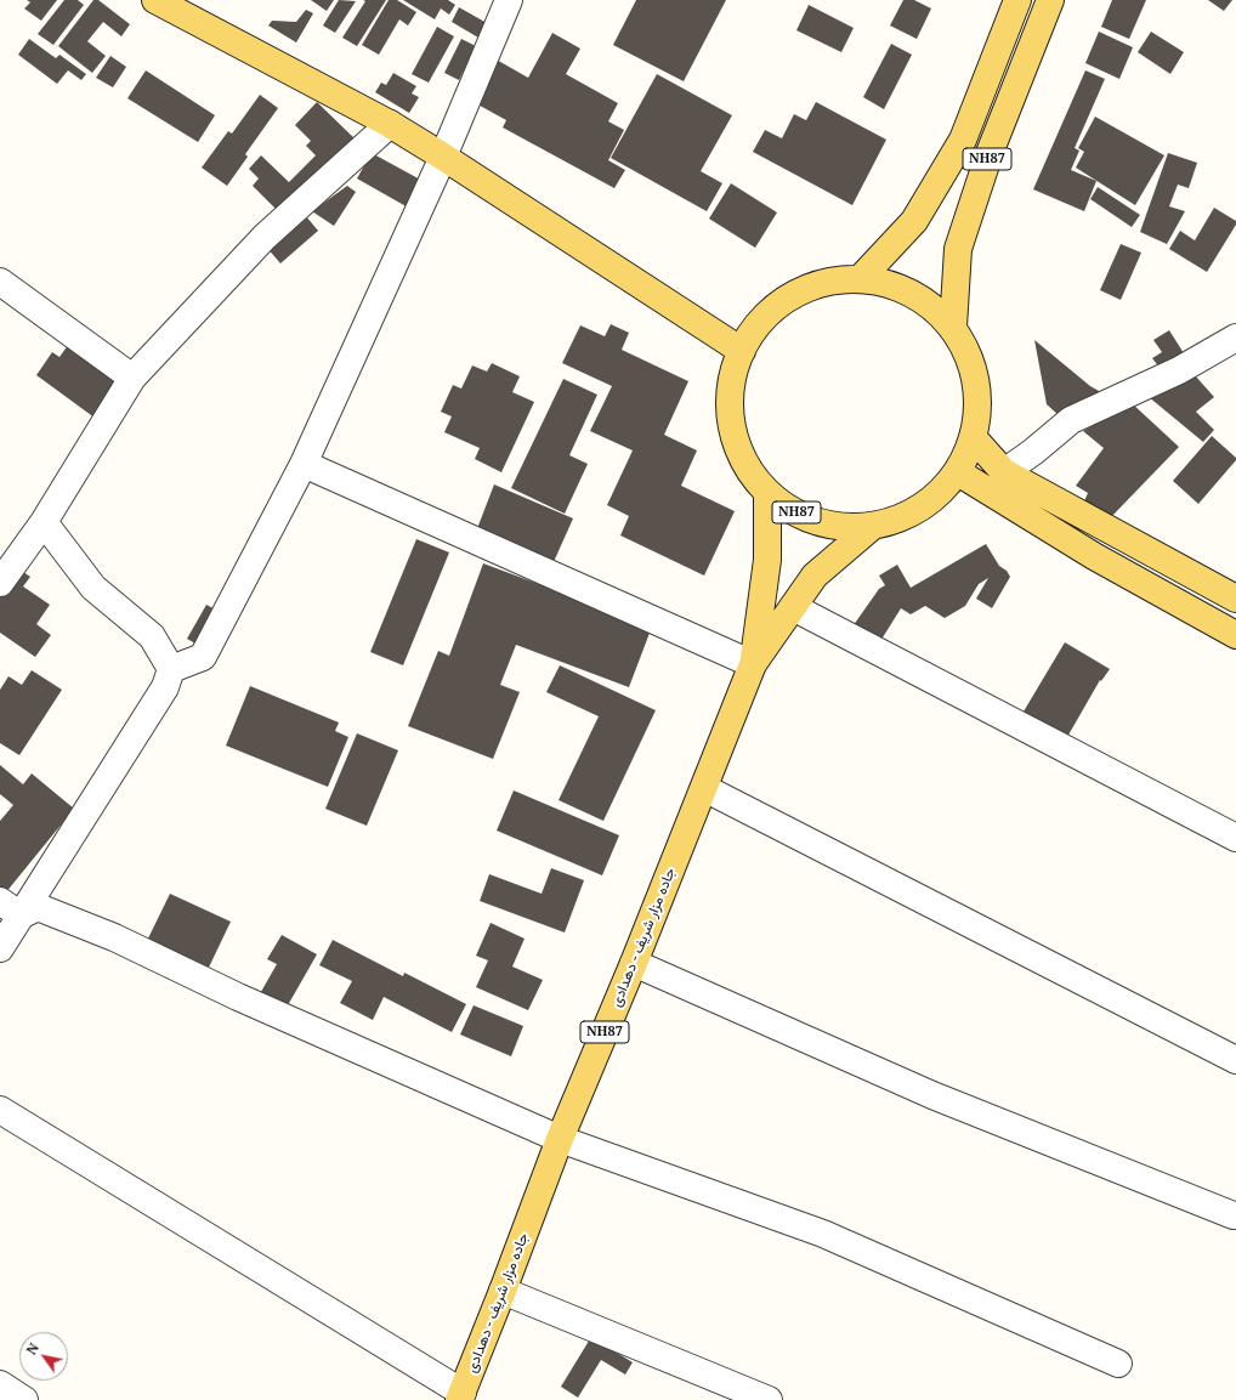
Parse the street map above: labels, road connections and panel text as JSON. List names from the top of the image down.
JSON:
{
  "streets": {
    "main road": ["NH87", "جاده مزار شریف - دهدادی"]
  },
  "crossings": [
    ["NH87", "جاده مزار شریف - دهدادی"]
  ],
  "north": "top left"
}
